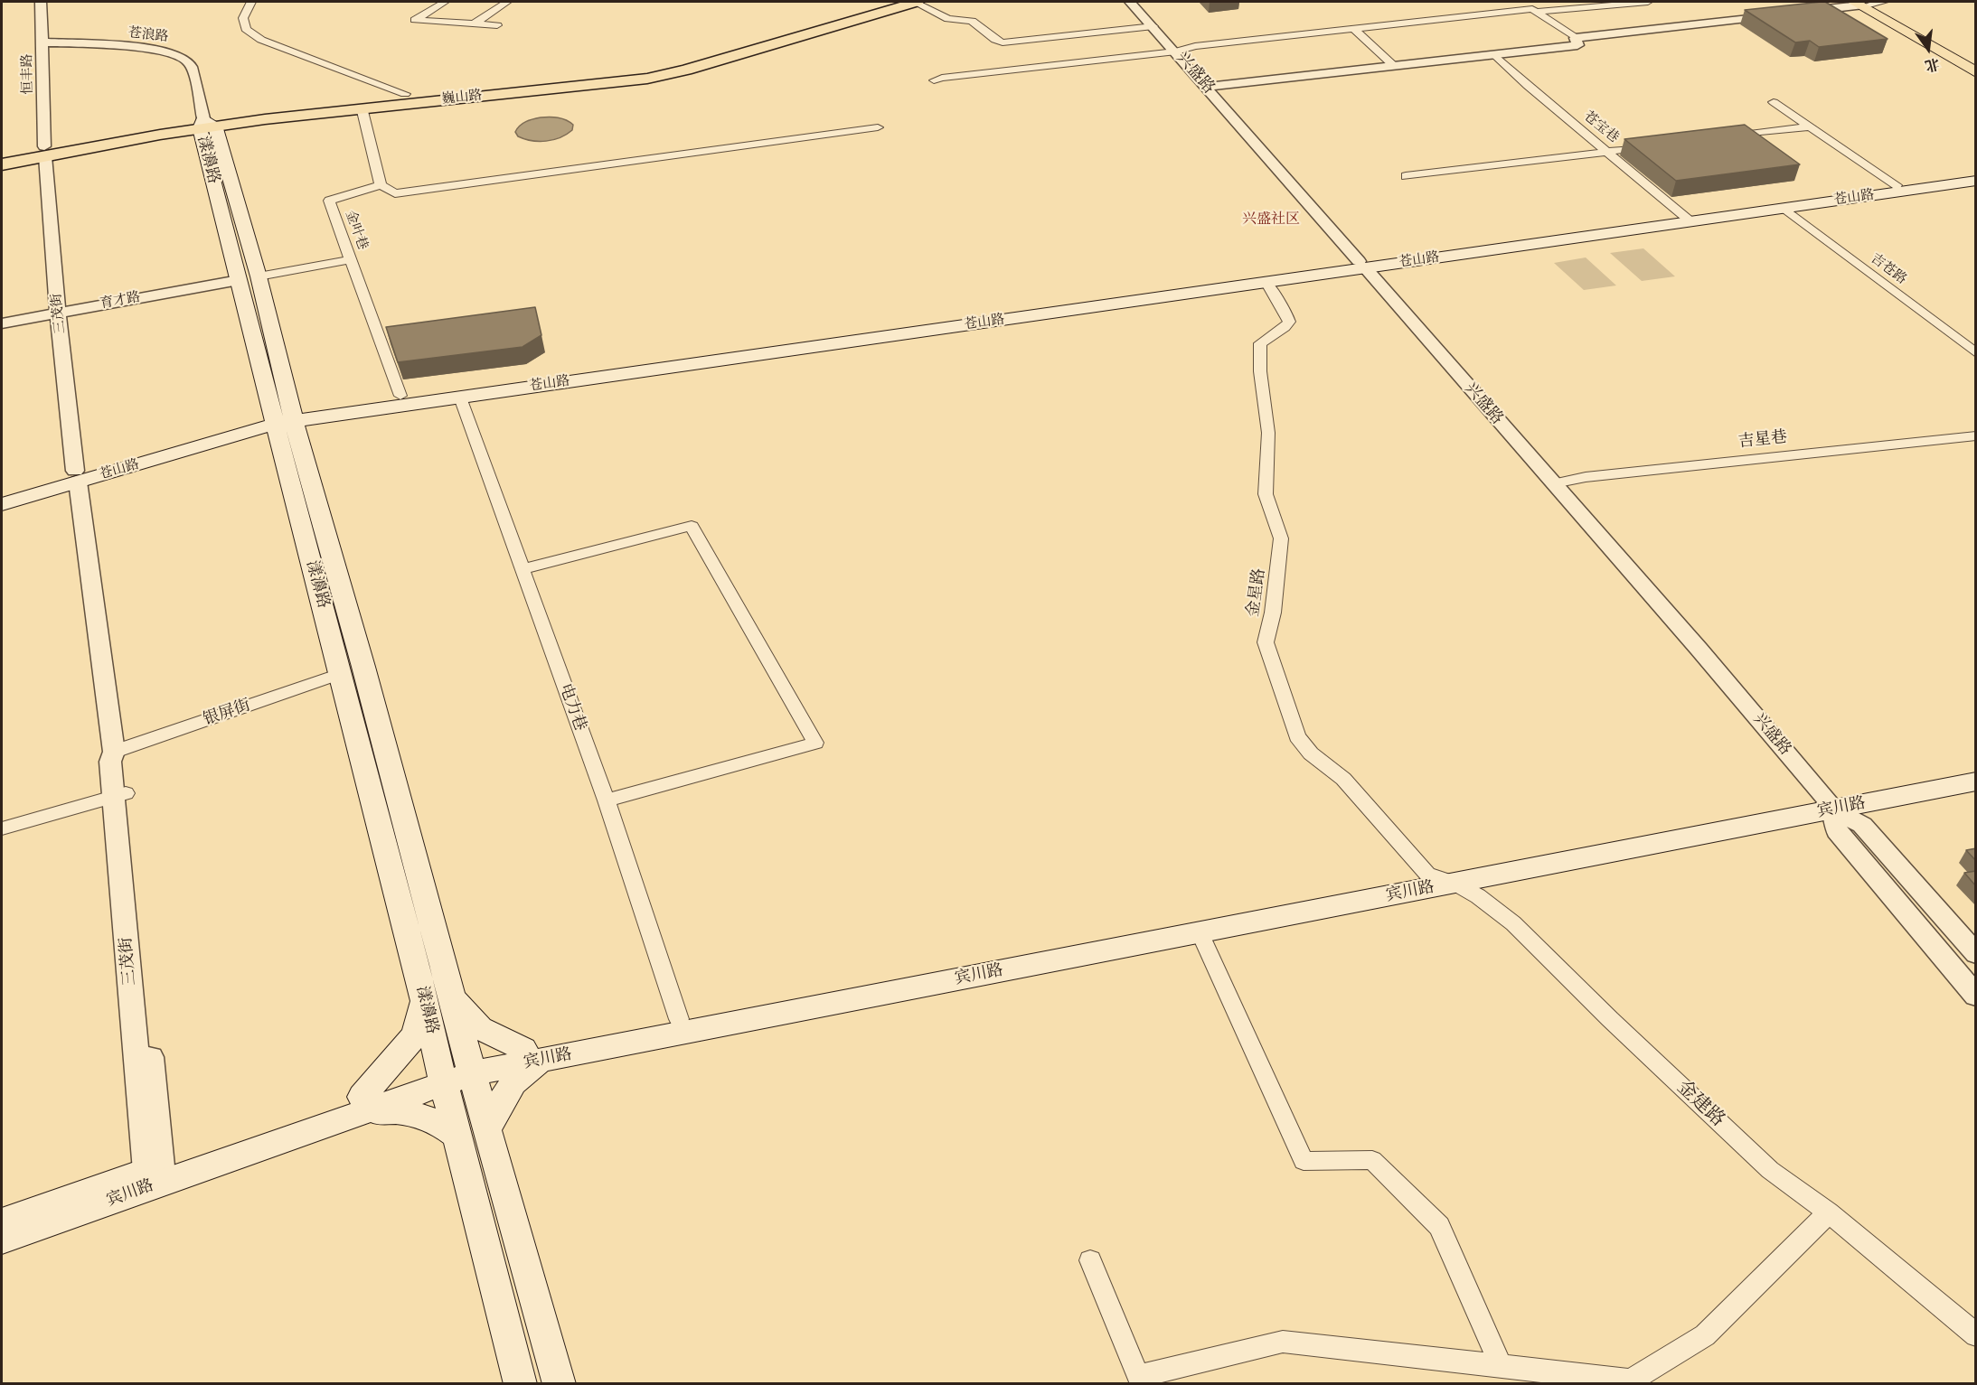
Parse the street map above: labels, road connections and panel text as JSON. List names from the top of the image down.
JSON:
{
  "streets": {
    "highway": ["巍山路"],
    "main road": ["漾濞路", "苍山路", "宾川路"],
    "street": [
      "苍浪路",
      "兴盛路",
      "恒丰路",
      "苍宝巷",
      "金叶巷",
      "吉苍路",
      "育才路",
      "三茂街",
      "吉星巷",
      "金星路",
      "电力巷",
      "银屏街",
      "金建路"
    ]
  },
  "crossings": [
    ["苍浪路", "恒丰路"],
    ["苍浪路", "巍山路"],
    ["苍浪路", "漾濞路"],
    ["兴盛路", "苍山路"],
    ["兴盛路", "吉星巷"],
    ["兴盛路", "宾川路"],
    ["恒丰路", "巍山路"],
    ["恒丰路", "三茂街"],
    ["巍山路", "漾濞路"],
    ["巍山路", "三茂街"],
    ["苍宝巷", "苍山路"],
    ["漾濞路", "苍山路"],
    ["漾濞路", "育才路"],
    ["漾濞路", "银屏街"],
    ["漾濞路", "宾川路"],
    ["苍山路", "金叶巷"],
    ["苍山路", "吉苍路"],
    ["苍山路", "三茂街"],
    ["苍山路", "金星路"],
    ["苍山路", "电力巷"],
    ["金叶巷", "育才路"],
    ["育才路", "三茂街"],
    ["三茂街", "银屏街"],
    ["三茂街", "宾川路"],
    ["金星路", "宾川路"],
    ["金星路", "金建路"],
    ["电力巷", "宾川路"],
    ["宾川路", "金建路"]
  ],
  "districts": ["兴盛社区"],
  "north": "bottom"
}
